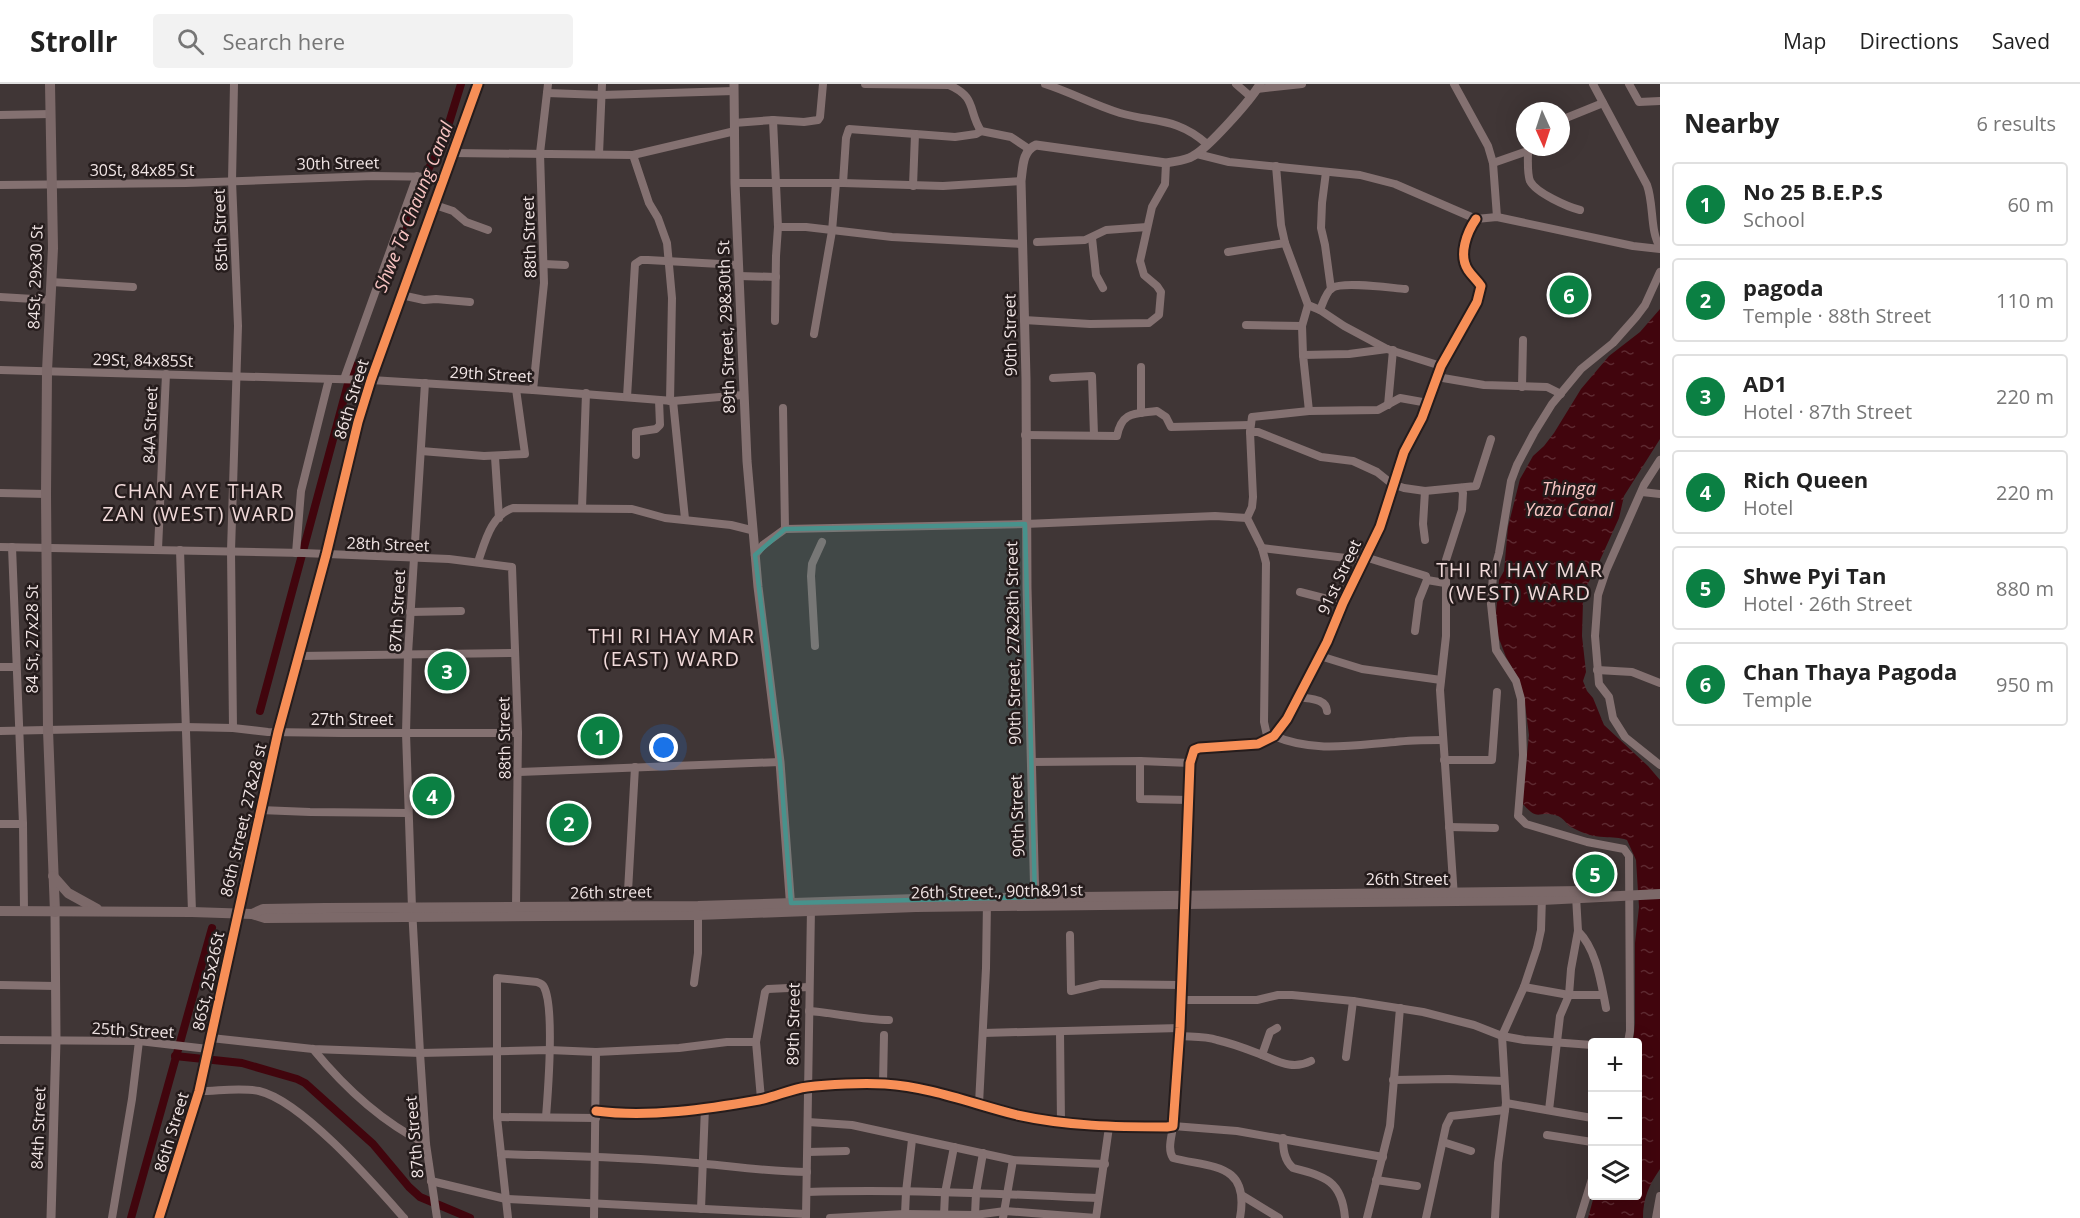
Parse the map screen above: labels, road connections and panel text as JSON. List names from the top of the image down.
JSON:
{
  "streets": {
    "main road": [
      "84St, 29x30 St",
      "84 St, 27x28 St",
      "26th Street",
      "26th Street., 90th&91st",
      "26th street"
    ],
    "street": [
      "30th Street",
      "30St, 84x85 St",
      "85th Street",
      "88th Street",
      "89th Street, 29&30th St",
      "90th Street",
      "29St, 84x85St",
      "29th Street",
      "86th Street",
      "84A Street",
      "28th Street",
      "91st Street",
      "87th Street",
      "90th Street, 27&28th Street",
      "27th Street",
      "86th Street, 27&28 st",
      "86St, 25x26St",
      "89th Street",
      "25th Street",
      "84th Street"
    ]
  },
  "crossings": [
    ["30th Street", "30St, 84x85 St"],
    ["30th Street", "85th Street"],
    ["30th Street", "86th Street"],
    ["30St, 84x85 St", "85th Street"],
    ["30St, 84x85 St", "84St, 29x30 St"],
    ["85th Street", "29St, 84x85St"],
    ["85th Street", "29th Street"],
    ["85th Street", "28th Street"],
    ["85th Street", "27th Street"],
    ["88th Street", "29th Street"],
    ["88th Street", "28th Street"],
    ["88th Street", "27th Street"],
    ["88th Street", "26th street"],
    ["84St, 29x30 St", "29St, 84x85St"],
    ["84St, 29x30 St", "84 St, 27x28 St"],
    ["89th Street, 29&30th St", "29th Street"],
    ["90th Street", "90th Street, 27&28th Street"],
    ["90th Street", "26th Street., 90th&91st"],
    ["29St, 84x85St", "29th Street"],
    ["29St, 84x85St", "84A Street"],
    ["29th Street", "86th Street"],
    ["29th Street", "87th Street"],
    ["86th Street", "28th Street"],
    ["86th Street", "27th Street"],
    ["86th Street", "86th Street, 27&28 st"],
    ["86th Street", "86St, 25x26St"],
    ["86th Street", "25th Street"],
    ["84A Street", "28th Street"],
    ["28th Street", "87th Street"],
    ["28th Street", "84 St, 27x28 St"],
    ["87th Street", "27th Street"],
    ["87th Street", "26th street"],
    ["84 St, 27x28 St", "27th Street"],
    ["84 St, 27x28 St", "84th Street"],
    ["27th Street", "86th Street, 27&28 st"],
    ["86th Street, 27&28 st", "86St, 25x26St"],
    ["26th Street", "26th Street., 90th&91st"],
    ["26th Street., 90th&91st", "26th street"],
    ["26th Street., 90th&91st", "89th Street"],
    ["26th street", "89th Street"],
    ["86St, 25x26St", "25th Street"],
    ["25th Street", "84th Street"]
  ],
  "districts": ["CHAN AYE THAR ZAN (WEST) WARD", "THI RI HAY MAR (WEST) WARD", "THI RI HAY MAR (EAST) WARD"],
  "water": ["Shwe Ta Chaung Canal", "Thinga Yaza Canal"],
  "north": "bottom",
  "page": {
    "header": "Strollr",
    "search": "Search here",
    "nav": ["Map", "Directions", "Saved"],
    "heading": ["Nearby", "6 results"],
    "list": [
      {
        "mark": "1",
        "name": "No 25 B.E.P.S",
        "note": "School",
        "value": "60 m"
      },
      {
        "mark": "2",
        "name": "pagoda",
        "note": "Temple · 88th Street",
        "value": "110 m"
      },
      {
        "mark": "3",
        "name": "AD1",
        "note": "Hotel · 87th Street",
        "value": "220 m"
      },
      {
        "mark": "4",
        "name": "Rich Queen",
        "note": "Hotel",
        "value": "220 m"
      },
      {
        "mark": "5",
        "name": "Shwe Pyi Tan",
        "note": "Hotel · 26th Street",
        "value": "880 m"
      },
      {
        "mark": "6",
        "name": "Chan Thaya Pagoda",
        "note": "Temple",
        "value": "950 m"
      }
    ],
    "pins": [
      "6",
      "3",
      "1",
      "4",
      "2",
      "5"
    ],
    "map_buttons": ["+", "−"]
  }
}
